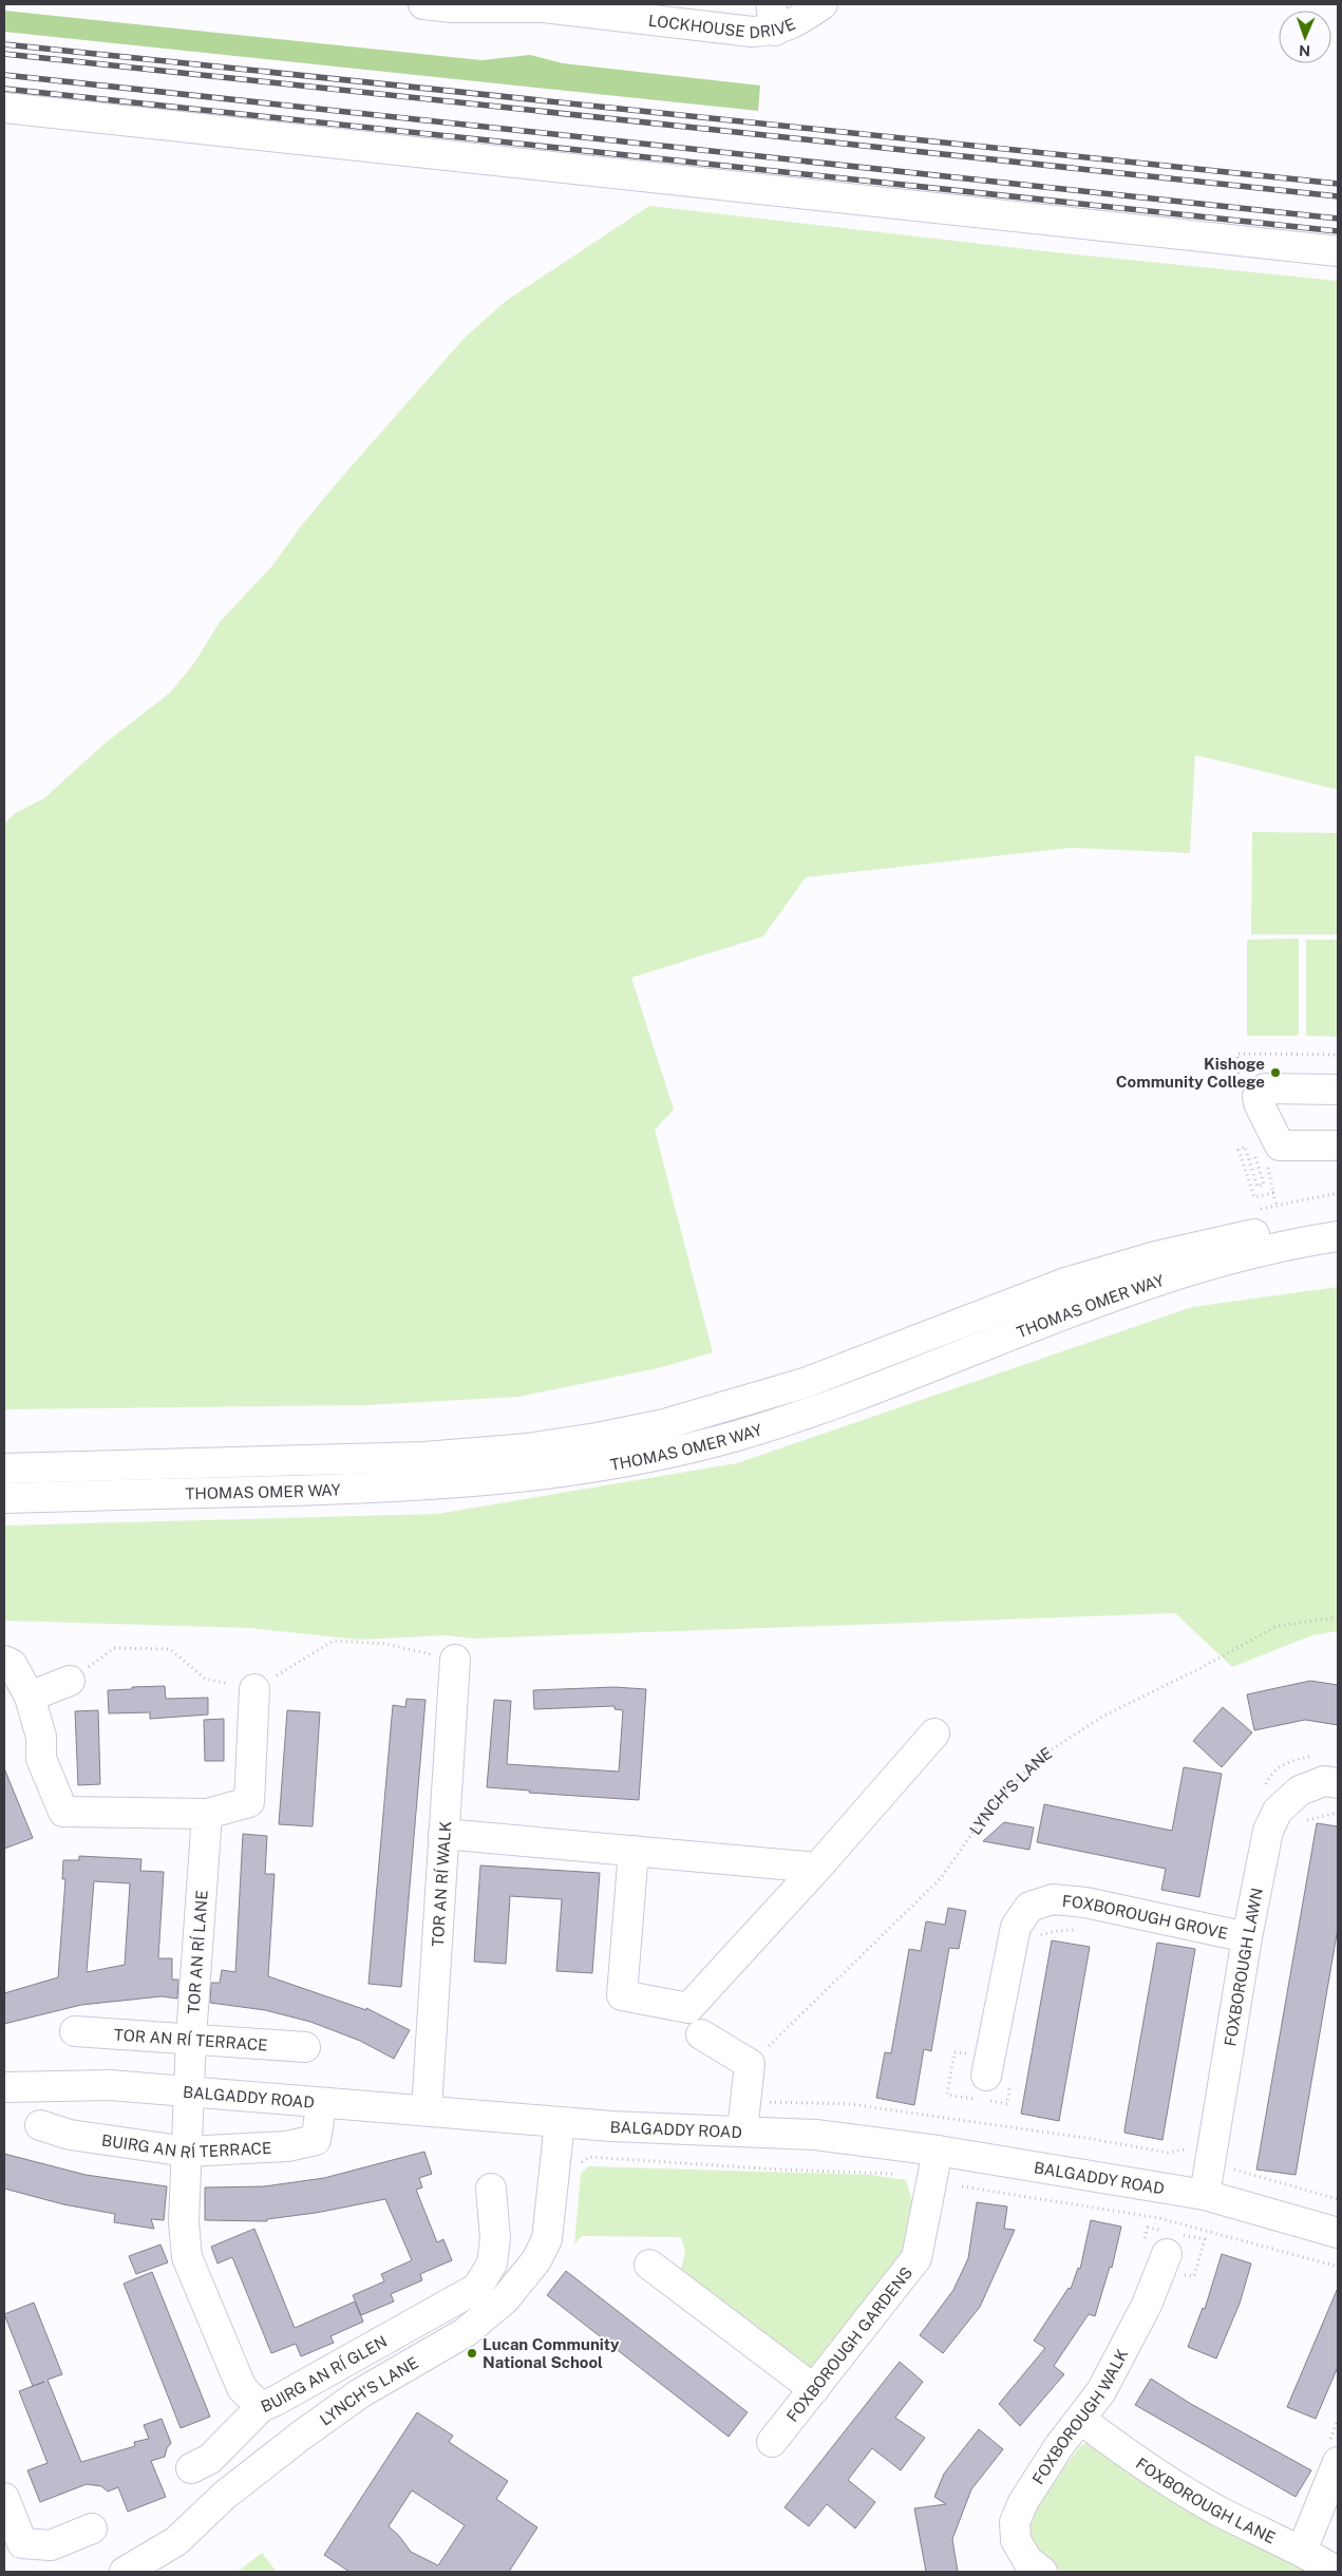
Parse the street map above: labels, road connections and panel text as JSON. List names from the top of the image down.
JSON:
{
  "streets": {
    "street": [
      "LOCKHOUSE DRIVE",
      "THOMAS OMER WAY",
      "LYNCH'S LANE",
      "TOR AN RÍ WALK",
      "FOXBOROUGH GROVE",
      "TOR AN RÍ LANE",
      "FOXBOROUGH LAWN",
      "TOR AN RÍ TERRACE",
      "BALGADDY ROAD",
      "BUIRG AN RÍ TERRACE",
      "FOXBOROUGH GARDENS",
      "BUIRG AN RÍ GLEN",
      "FOXBOROUGH WALK",
      "FOXBOROUGH LANE"
    ]
  },
  "crossings": [
    ["LYNCH'S LANE", "BALGADDY ROAD"],
    ["TOR AN RÍ WALK", "BALGADDY ROAD"],
    ["FOXBOROUGH GROVE", "FOXBOROUGH LAWN"],
    ["TOR AN RÍ LANE", "TOR AN RÍ TERRACE"],
    ["TOR AN RÍ LANE", "BALGADDY ROAD"],
    ["TOR AN RÍ LANE", "BUIRG AN RÍ GLEN"],
    ["FOXBOROUGH LAWN", "BALGADDY ROAD"],
    ["BALGADDY ROAD", "FOXBOROUGH GARDENS"],
    ["BALGADDY ROAD", "BUIRG AN RÍ GLEN"],
    ["BUIRG AN RÍ TERRACE", "BUIRG AN RÍ GLEN"],
    ["FOXBOROUGH WALK", "FOXBOROUGH LANE"]
  ],
  "places": ["Kishoge Community College", "Lucan Community National School"],
  "north": "bottom"
}
